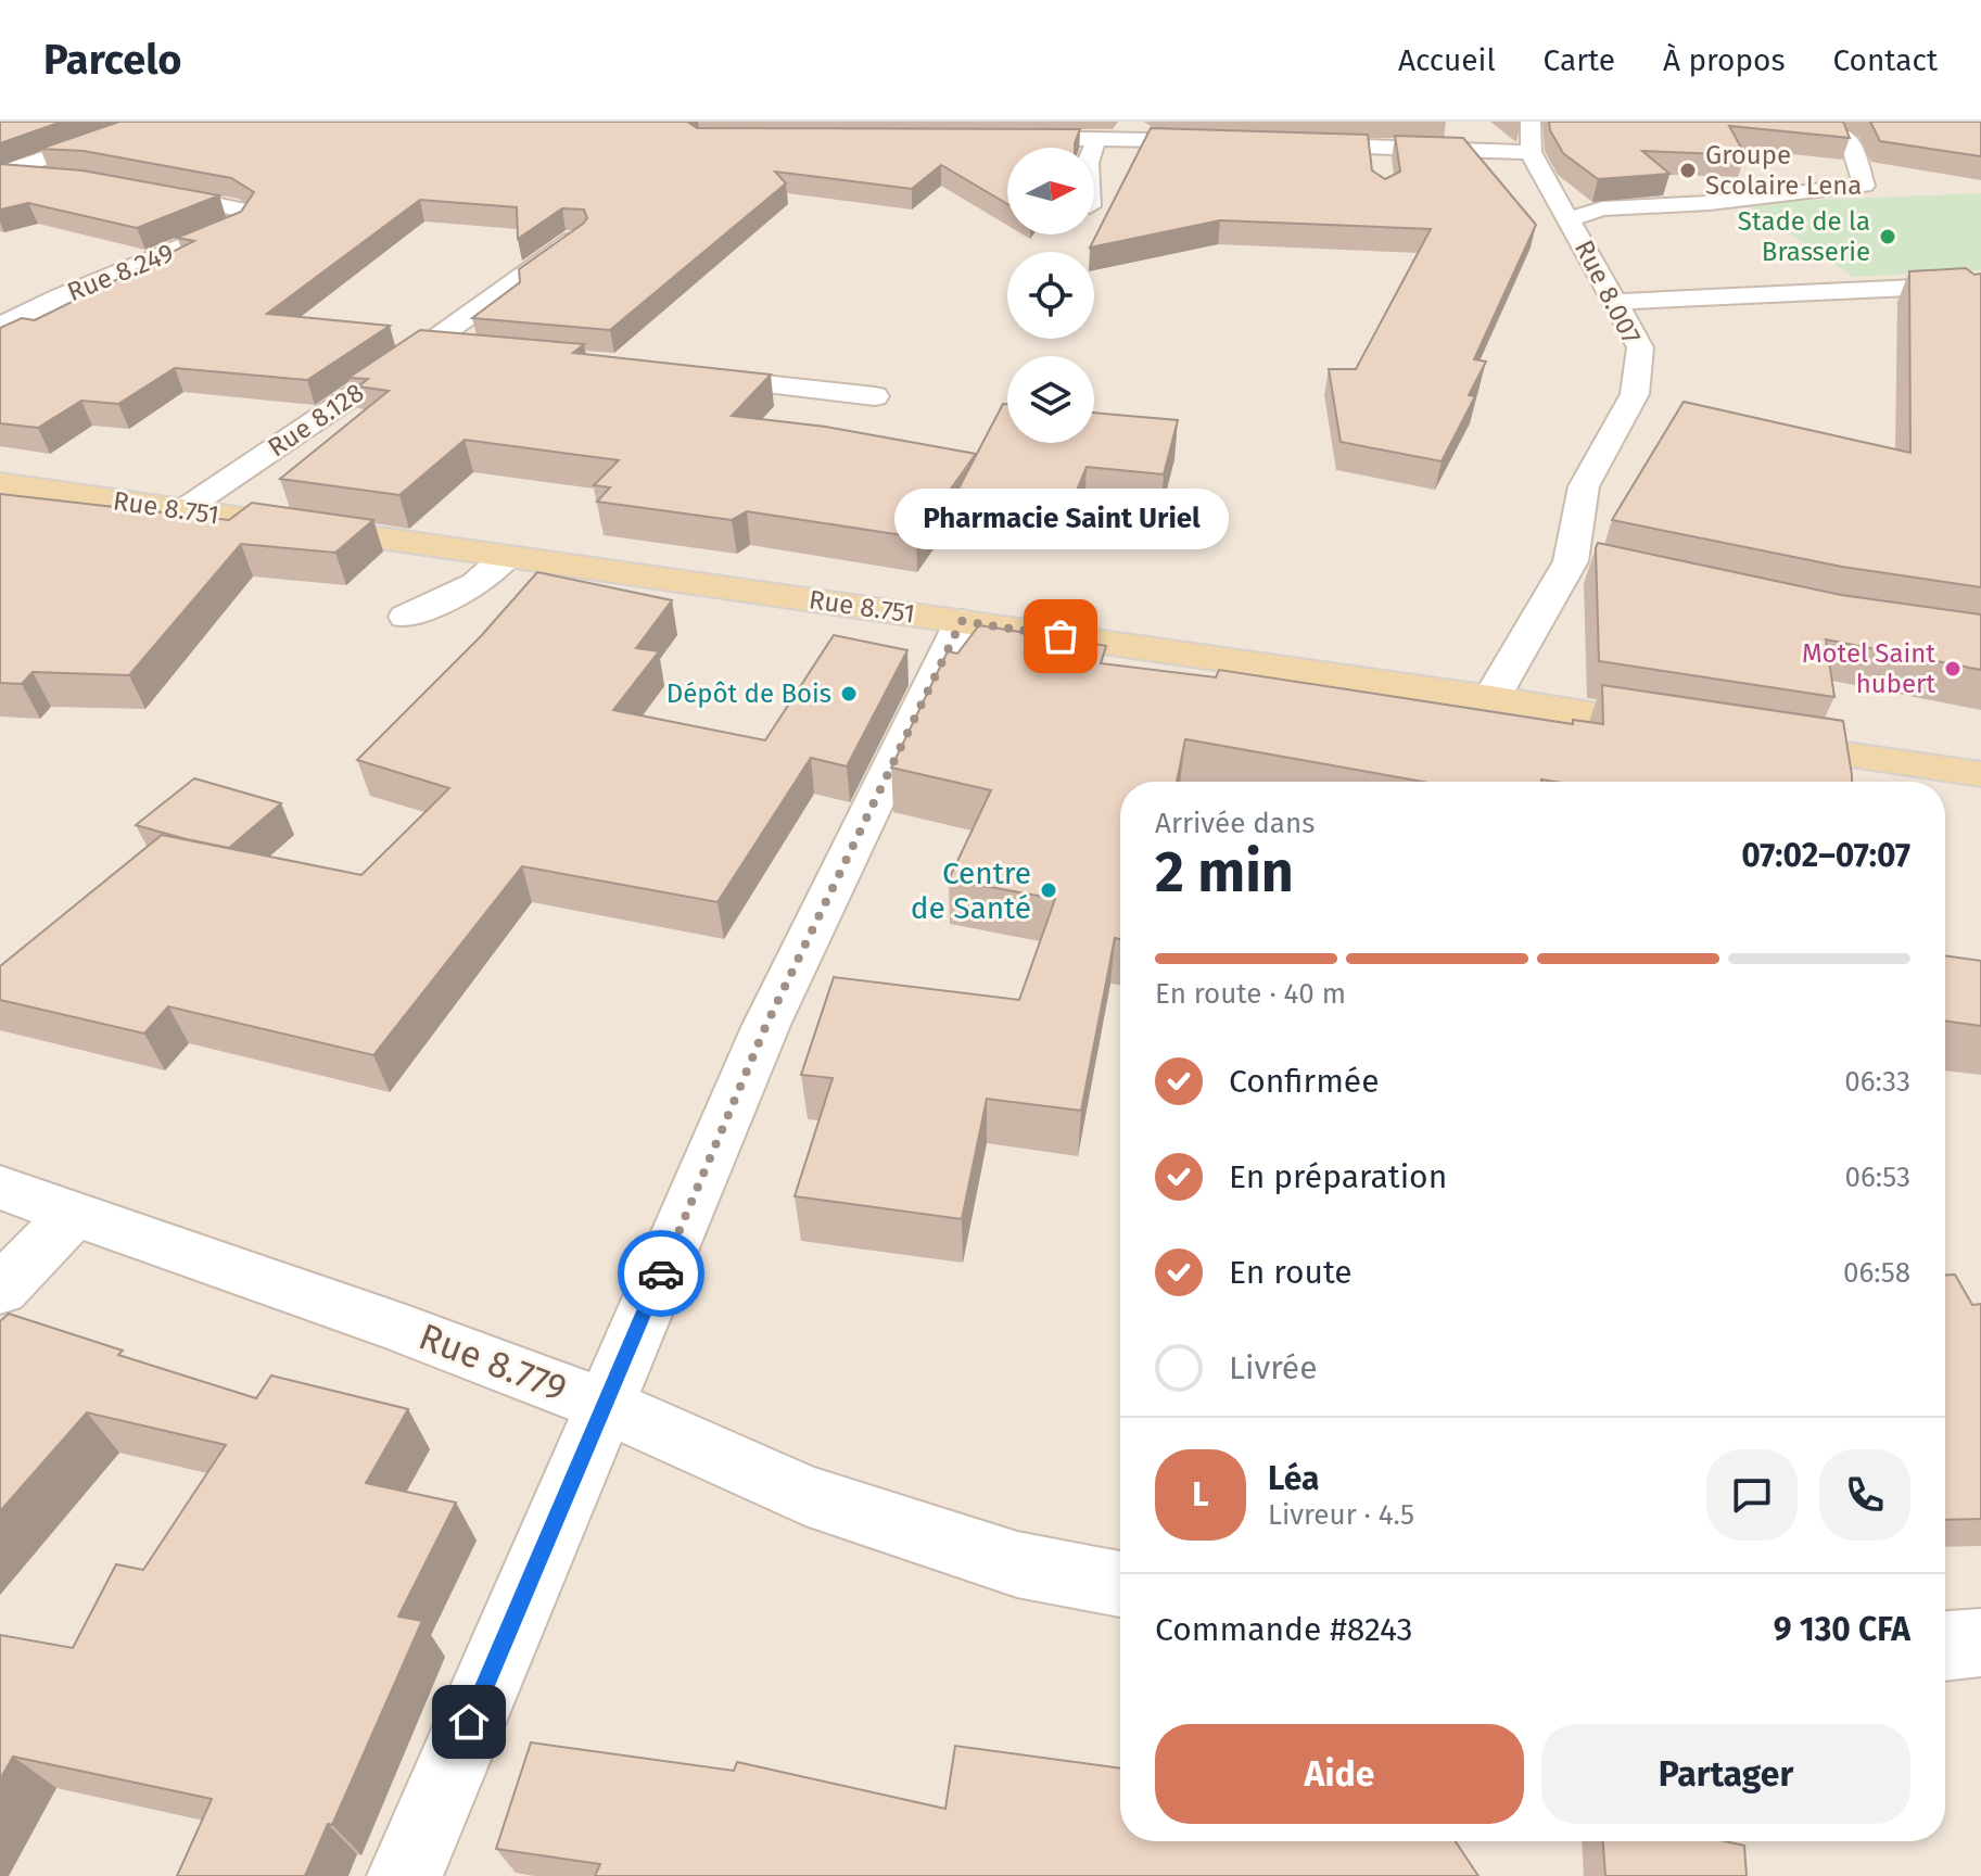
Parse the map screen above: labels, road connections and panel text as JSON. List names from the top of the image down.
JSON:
{
  "streets": {
    "main road": ["Rue 8.751"],
    "street": [
      "Rue 8.249",
      "Rue 8.007",
      "Rue 8.128",
      "Rue 8.779"
    ]
  },
  "crossings": [
    ["Rue 8.007", "Rue 8.751"],
    ["Rue 8.128", "Rue 8.751"]
  ],
  "places": [
    "Groupe Scolaire Lena",
    "Stade de la Brasserie",
    "Pharmacie Saint Uriel",
    "Motel Saint hubert",
    "Dépôt de Bois",
    "Centre de Santé"
  ],
  "north": "right",
  "page": {
    "header": "Parcelo",
    "nav": [
      "Accueil",
      "Carte",
      "À propos",
      "Contact"
    ],
    "bubble": "Pharmacie Saint Uriel",
    "heading": ["2 min", "Arrivée dans", "07:02–07:07"],
    "panel": [
      "Léa",
      "Livreur · 4.5",
      "Commande #8243",
      "9 130 CFA"
    ],
    "bar": "En route · 40 m",
    "list": [
      ["Confirmée", "06:33"],
      ["En préparation", "06:53"],
      ["En route", "06:58"],
      "Livrée"
    ],
    "round": "L",
    "buttons": ["Aide", "Partager"]
  }
}
